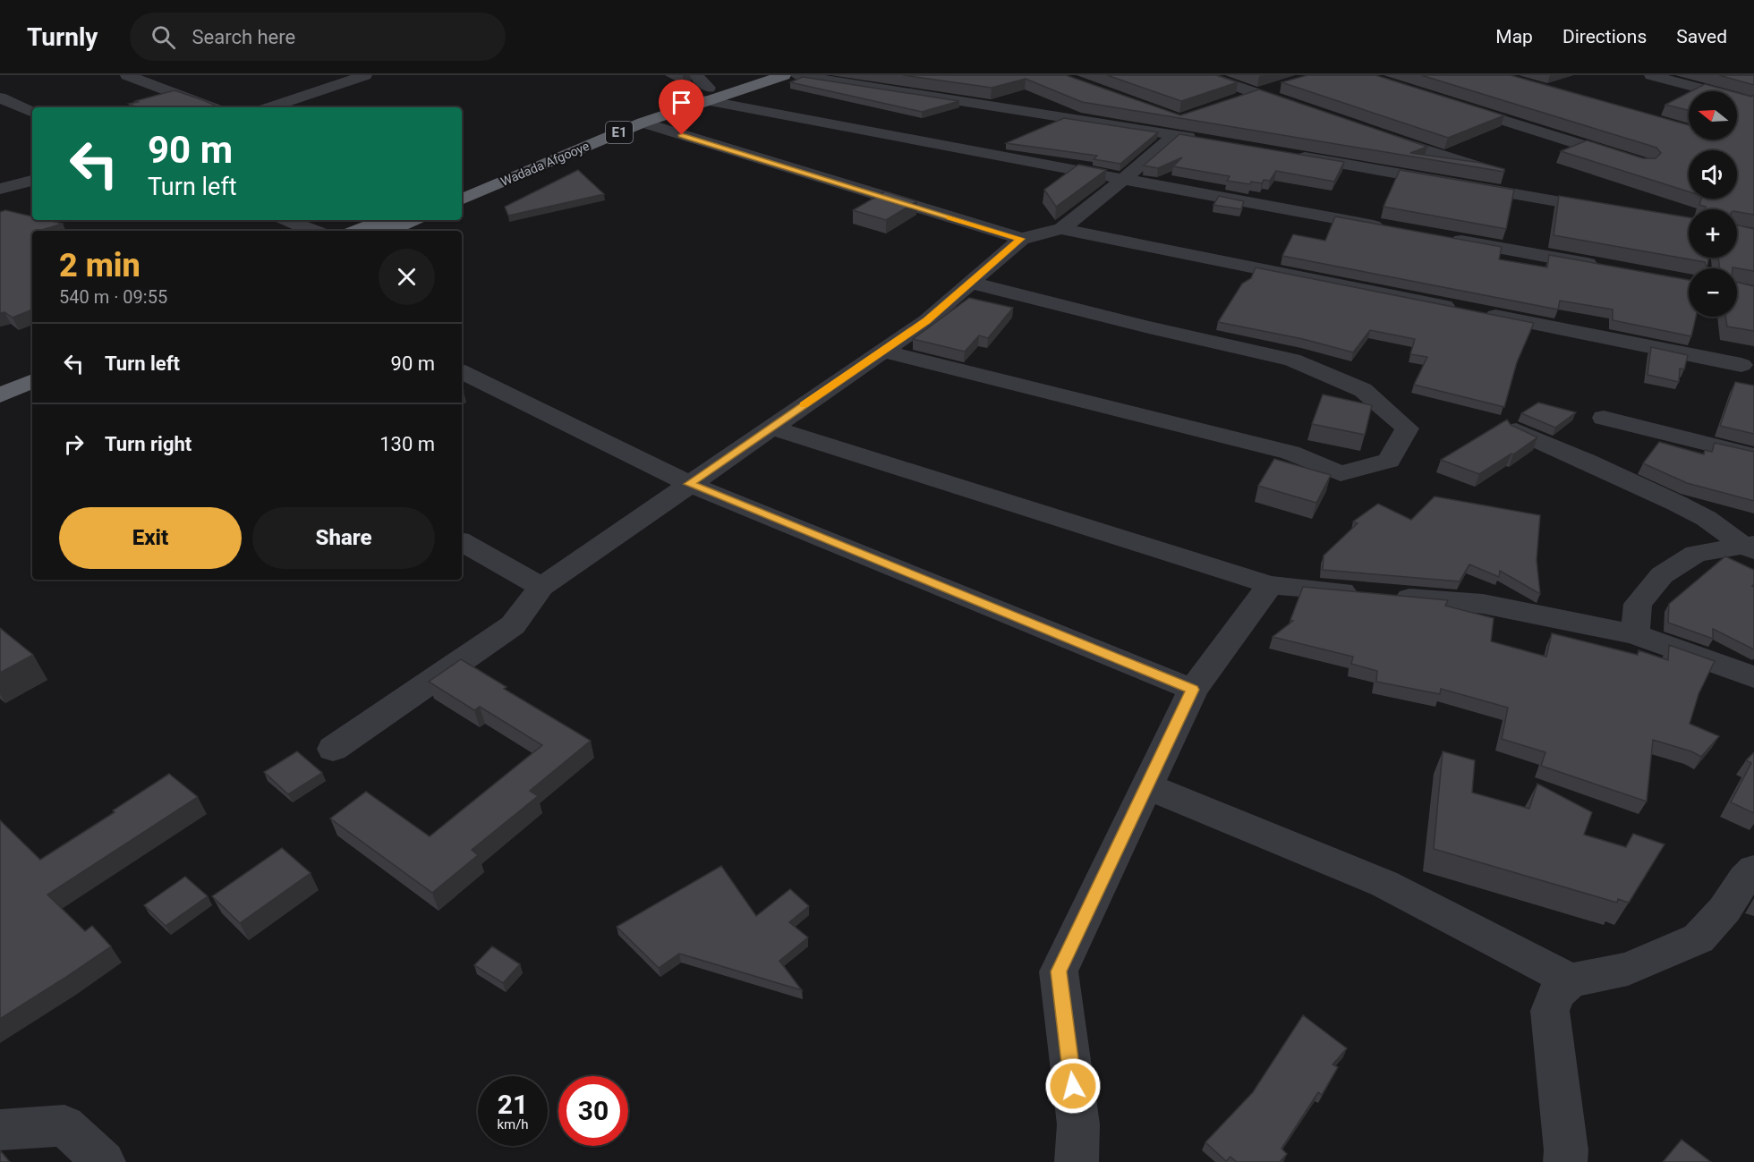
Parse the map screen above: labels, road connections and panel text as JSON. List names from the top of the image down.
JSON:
{
  "streets": {
    "highway": ["E1", "Wadada Afgooye"]
  },
  "north": "left",
  "page": {
    "header": "Turnly",
    "search": "Search here",
    "nav": ["Map", "Directions", "Saved"],
    "map_buttons": ["+", "−"],
    "turn": ["90 m", "Turn left"],
    "heading": ["2 min", "540 m · 09:55"],
    "list": [
      {
        "name": "Turn left",
        "value": "90 m"
      },
      {
        "name": "Turn right",
        "value": "130 m"
      }
    ],
    "buttons": ["Exit", "Share"],
    "speed": "21 km/h",
    "limit": "30"
  }
}
